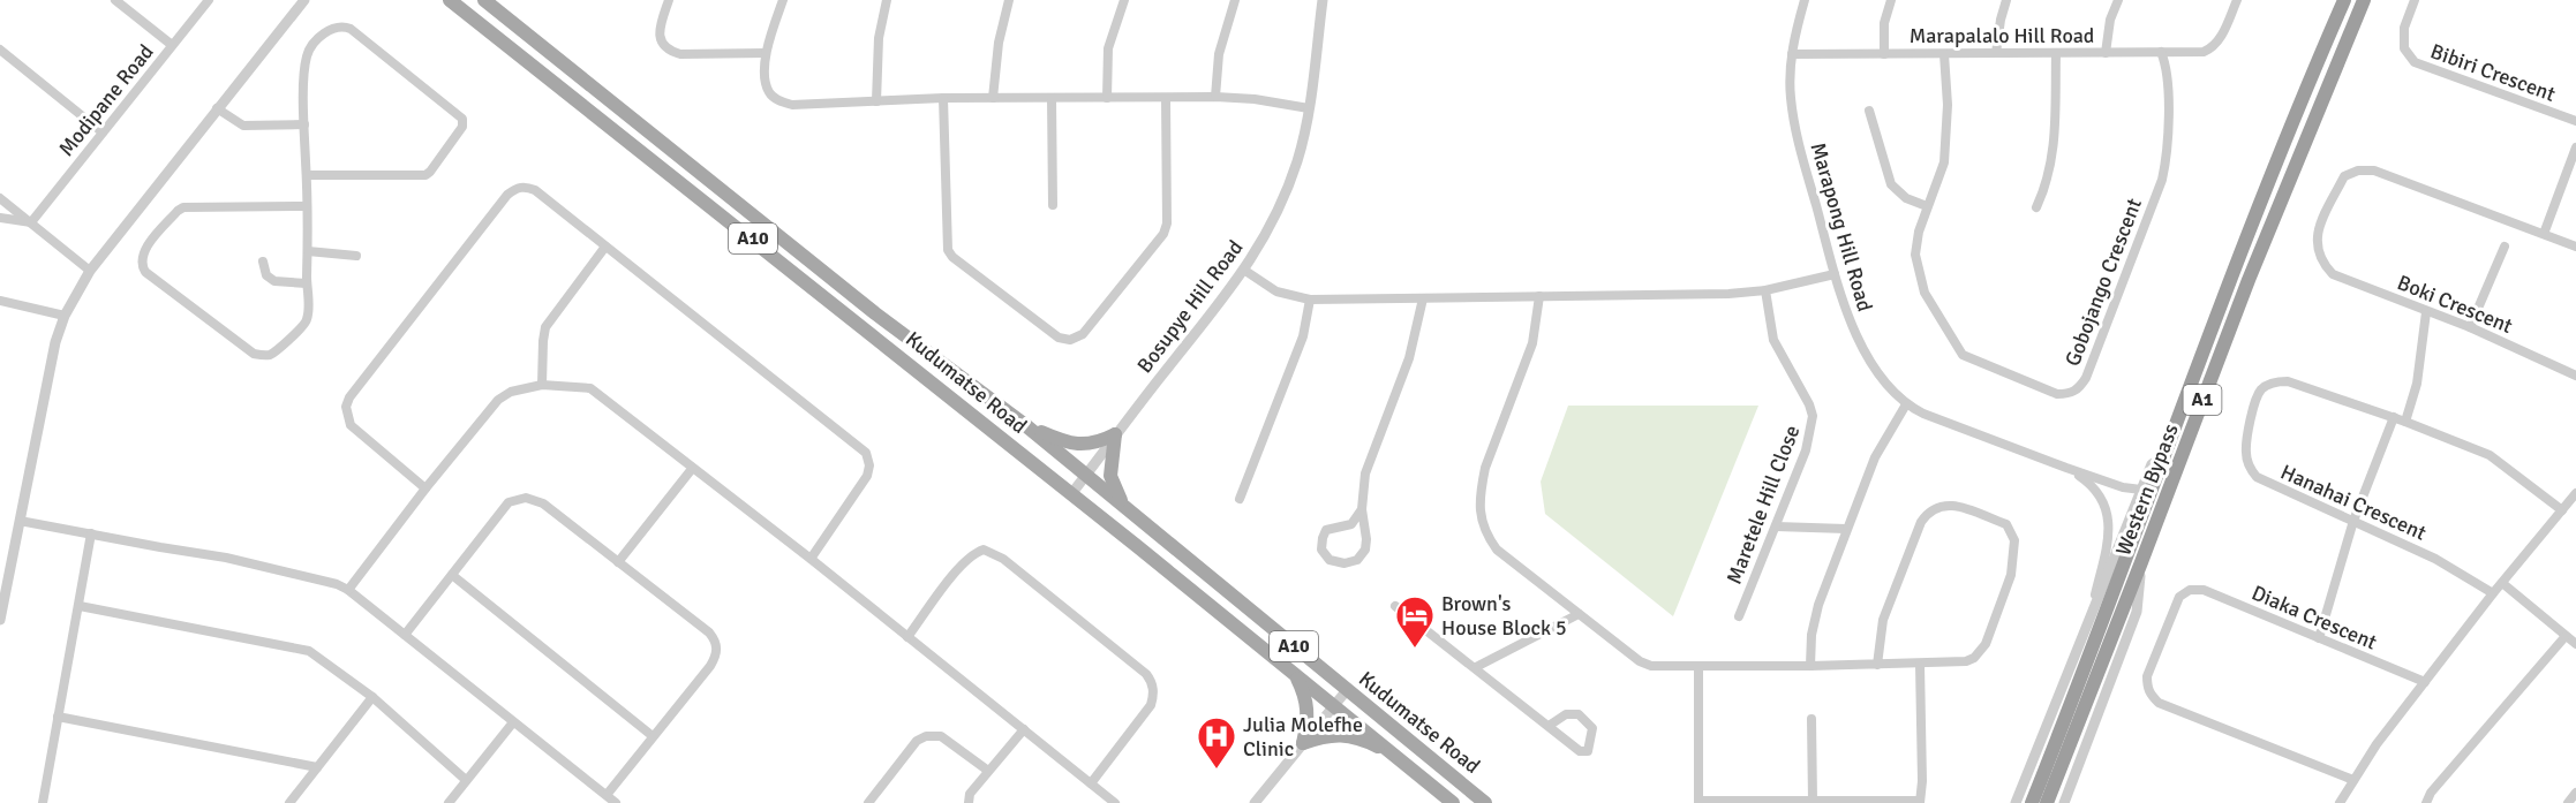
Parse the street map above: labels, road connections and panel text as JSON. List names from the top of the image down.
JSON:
{
  "streets": {
    "highway": ["A1", "Western Bypass"],
    "main road": ["A10", "Kudumatse Road"],
    "street": [
      "Marapalalo Hill Road",
      "Bibiri Crescent",
      "Modipane Road",
      "Marapong Hill Road",
      "Gobojango Crescent",
      "Boki Crescent",
      "Bosupye Hill Road",
      "Hanahai Crescent",
      "Maretele Hill Close",
      "Diaka Crescent"
    ]
  },
  "crossings": [
    ["Marapalalo Hill Road", "Marapong Hill Road"],
    ["Marapalalo Hill Road", "Gobojango Crescent"],
    ["Bosupye Hill Road", "Kudumatse Road"]
  ],
  "places": {
    "hotel": ["Brown's House Block 5"],
    "hospital": ["Julia Molefhe Clinic"]
  }
}
